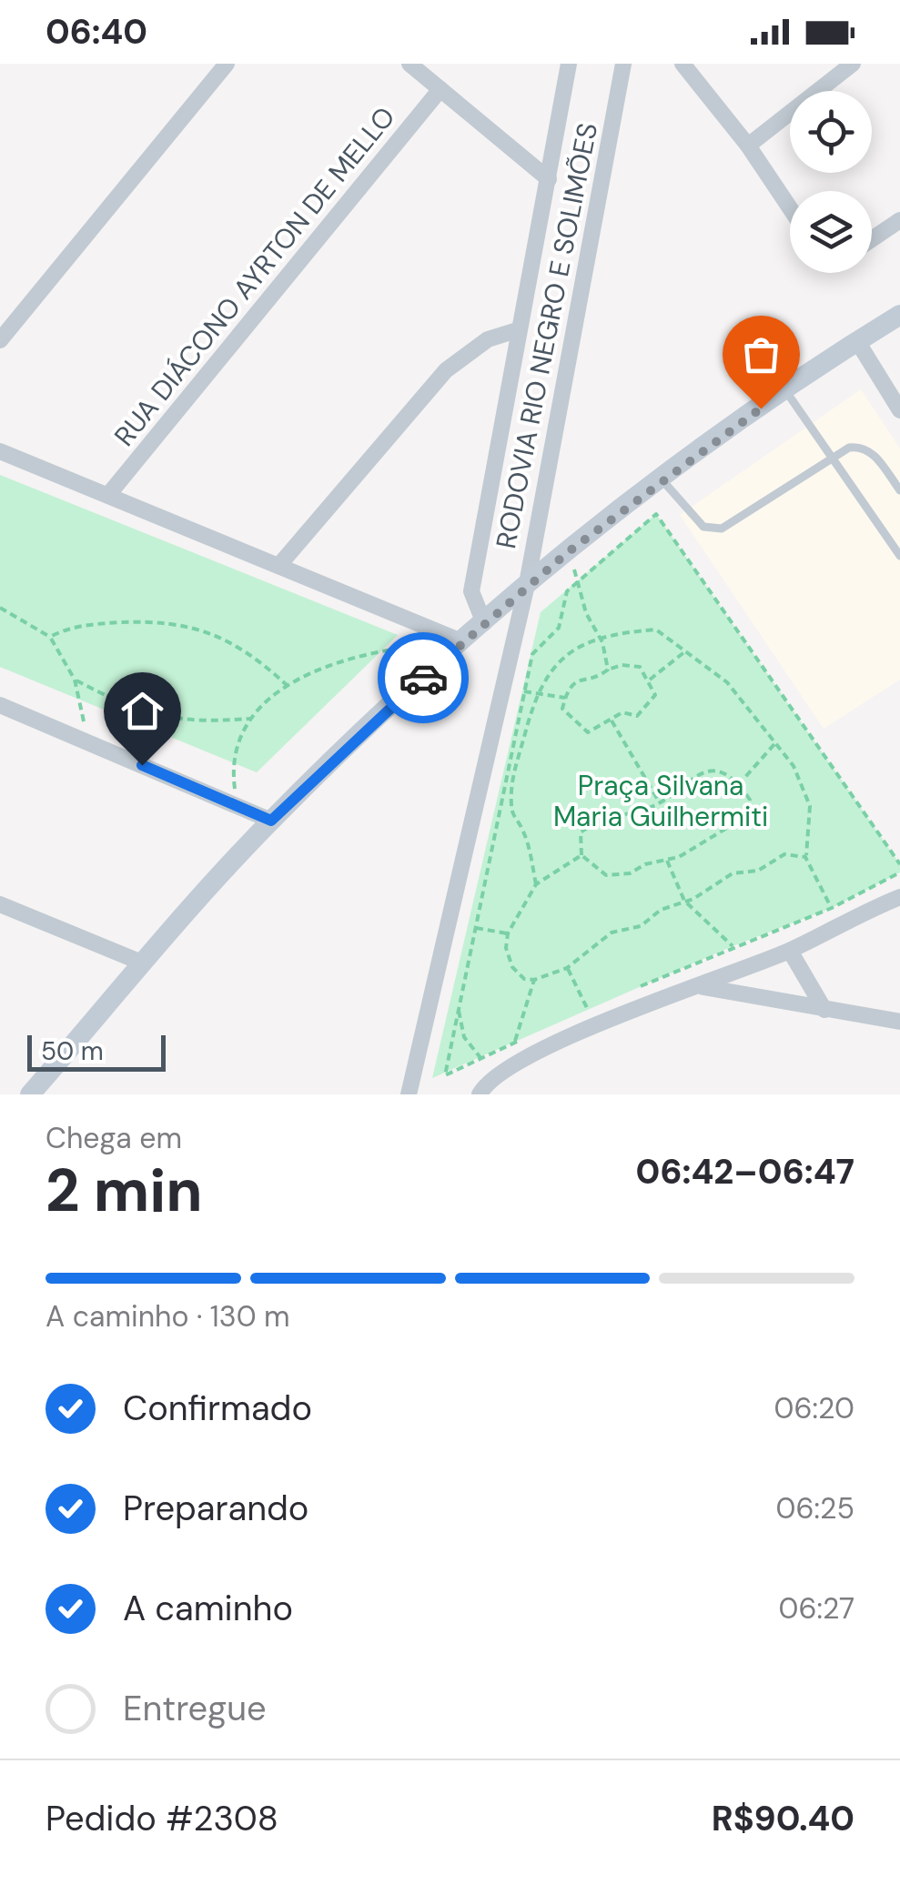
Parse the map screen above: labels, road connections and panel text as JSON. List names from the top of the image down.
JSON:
{
  "streets": {
    "street": ["RUA DIÁCONO AYRTON DE MELLO", "RODOVIA RIO NEGRO E SOLIMÕES"]
  },
  "parks": ["Praça Silvana Maria Guilhermiti"],
  "scale_bar": "50 m",
  "page": {
    "status": "06:40",
    "scale": "50 m",
    "heading": ["2 min", "Chega em", "06:42–06:47"],
    "panel": ["Pedido #2308", "R$90.40"],
    "bar": "A caminho · 130 m",
    "list": [
      ["Confirmado", "06:20"],
      ["Preparando", "06:25"],
      ["A caminho", "06:27"],
      "Entregue"
    ]
  }
}
